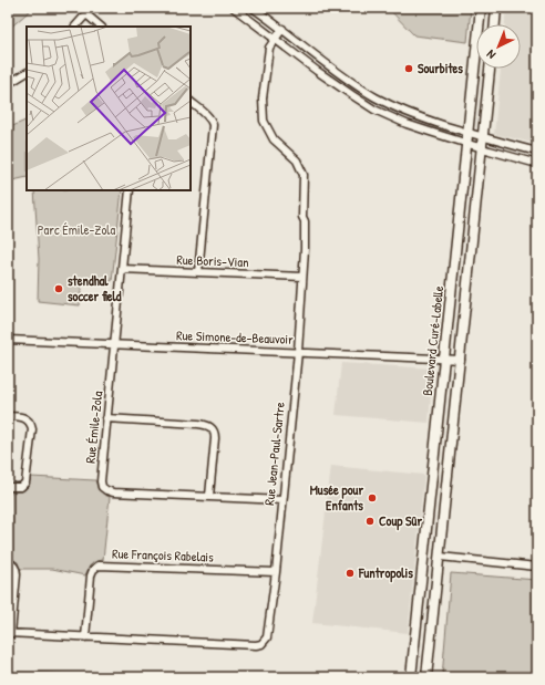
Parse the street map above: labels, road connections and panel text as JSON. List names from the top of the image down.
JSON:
{
  "streets": {
    "main road": ["Boulevard Curé-Labelle"],
    "street": [
      "Rue Boris-Vian",
      "Rue Simone-de-Beauvoir",
      "Rue Émile-Zola",
      "Rue Jean-Paul-Sartre",
      "Rue François Rabelais"
    ]
  },
  "crossings": [
    ["Rue Boris-Vian", "Rue Émile-Zola"],
    ["Rue Boris-Vian", "Rue Jean-Paul-Sartre"],
    ["Rue Simone-de-Beauvoir", "Boulevard Curé-Labelle"],
    ["Rue Simone-de-Beauvoir", "Rue Émile-Zola"],
    ["Rue Simone-de-Beauvoir", "Rue Jean-Paul-Sartre"],
    ["Rue Émile-Zola", "Rue Jean-Paul-Sartre"],
    ["Rue Jean-Paul-Sartre", "Rue François Rabelais"]
  ],
  "parks": ["Parc Émile-Zola"],
  "places": [
    "Sourbites",
    "stendhal soccer field",
    "Musée pour Enfants",
    "Coup Sûr",
    "Funtropolis"
  ],
  "north": "bottom left"
}
